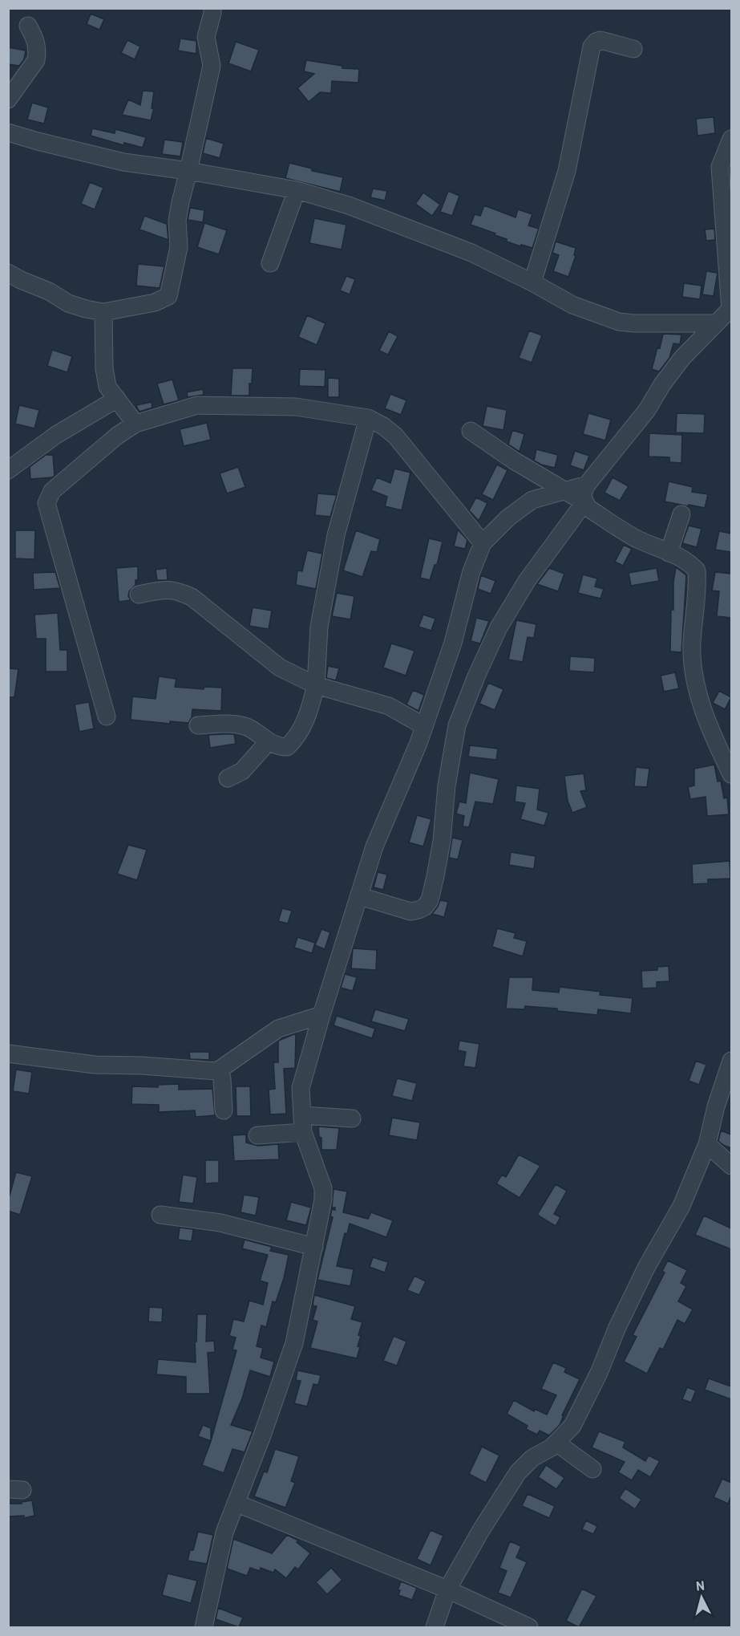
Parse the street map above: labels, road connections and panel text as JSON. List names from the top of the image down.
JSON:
{
  "north": "top"
}
